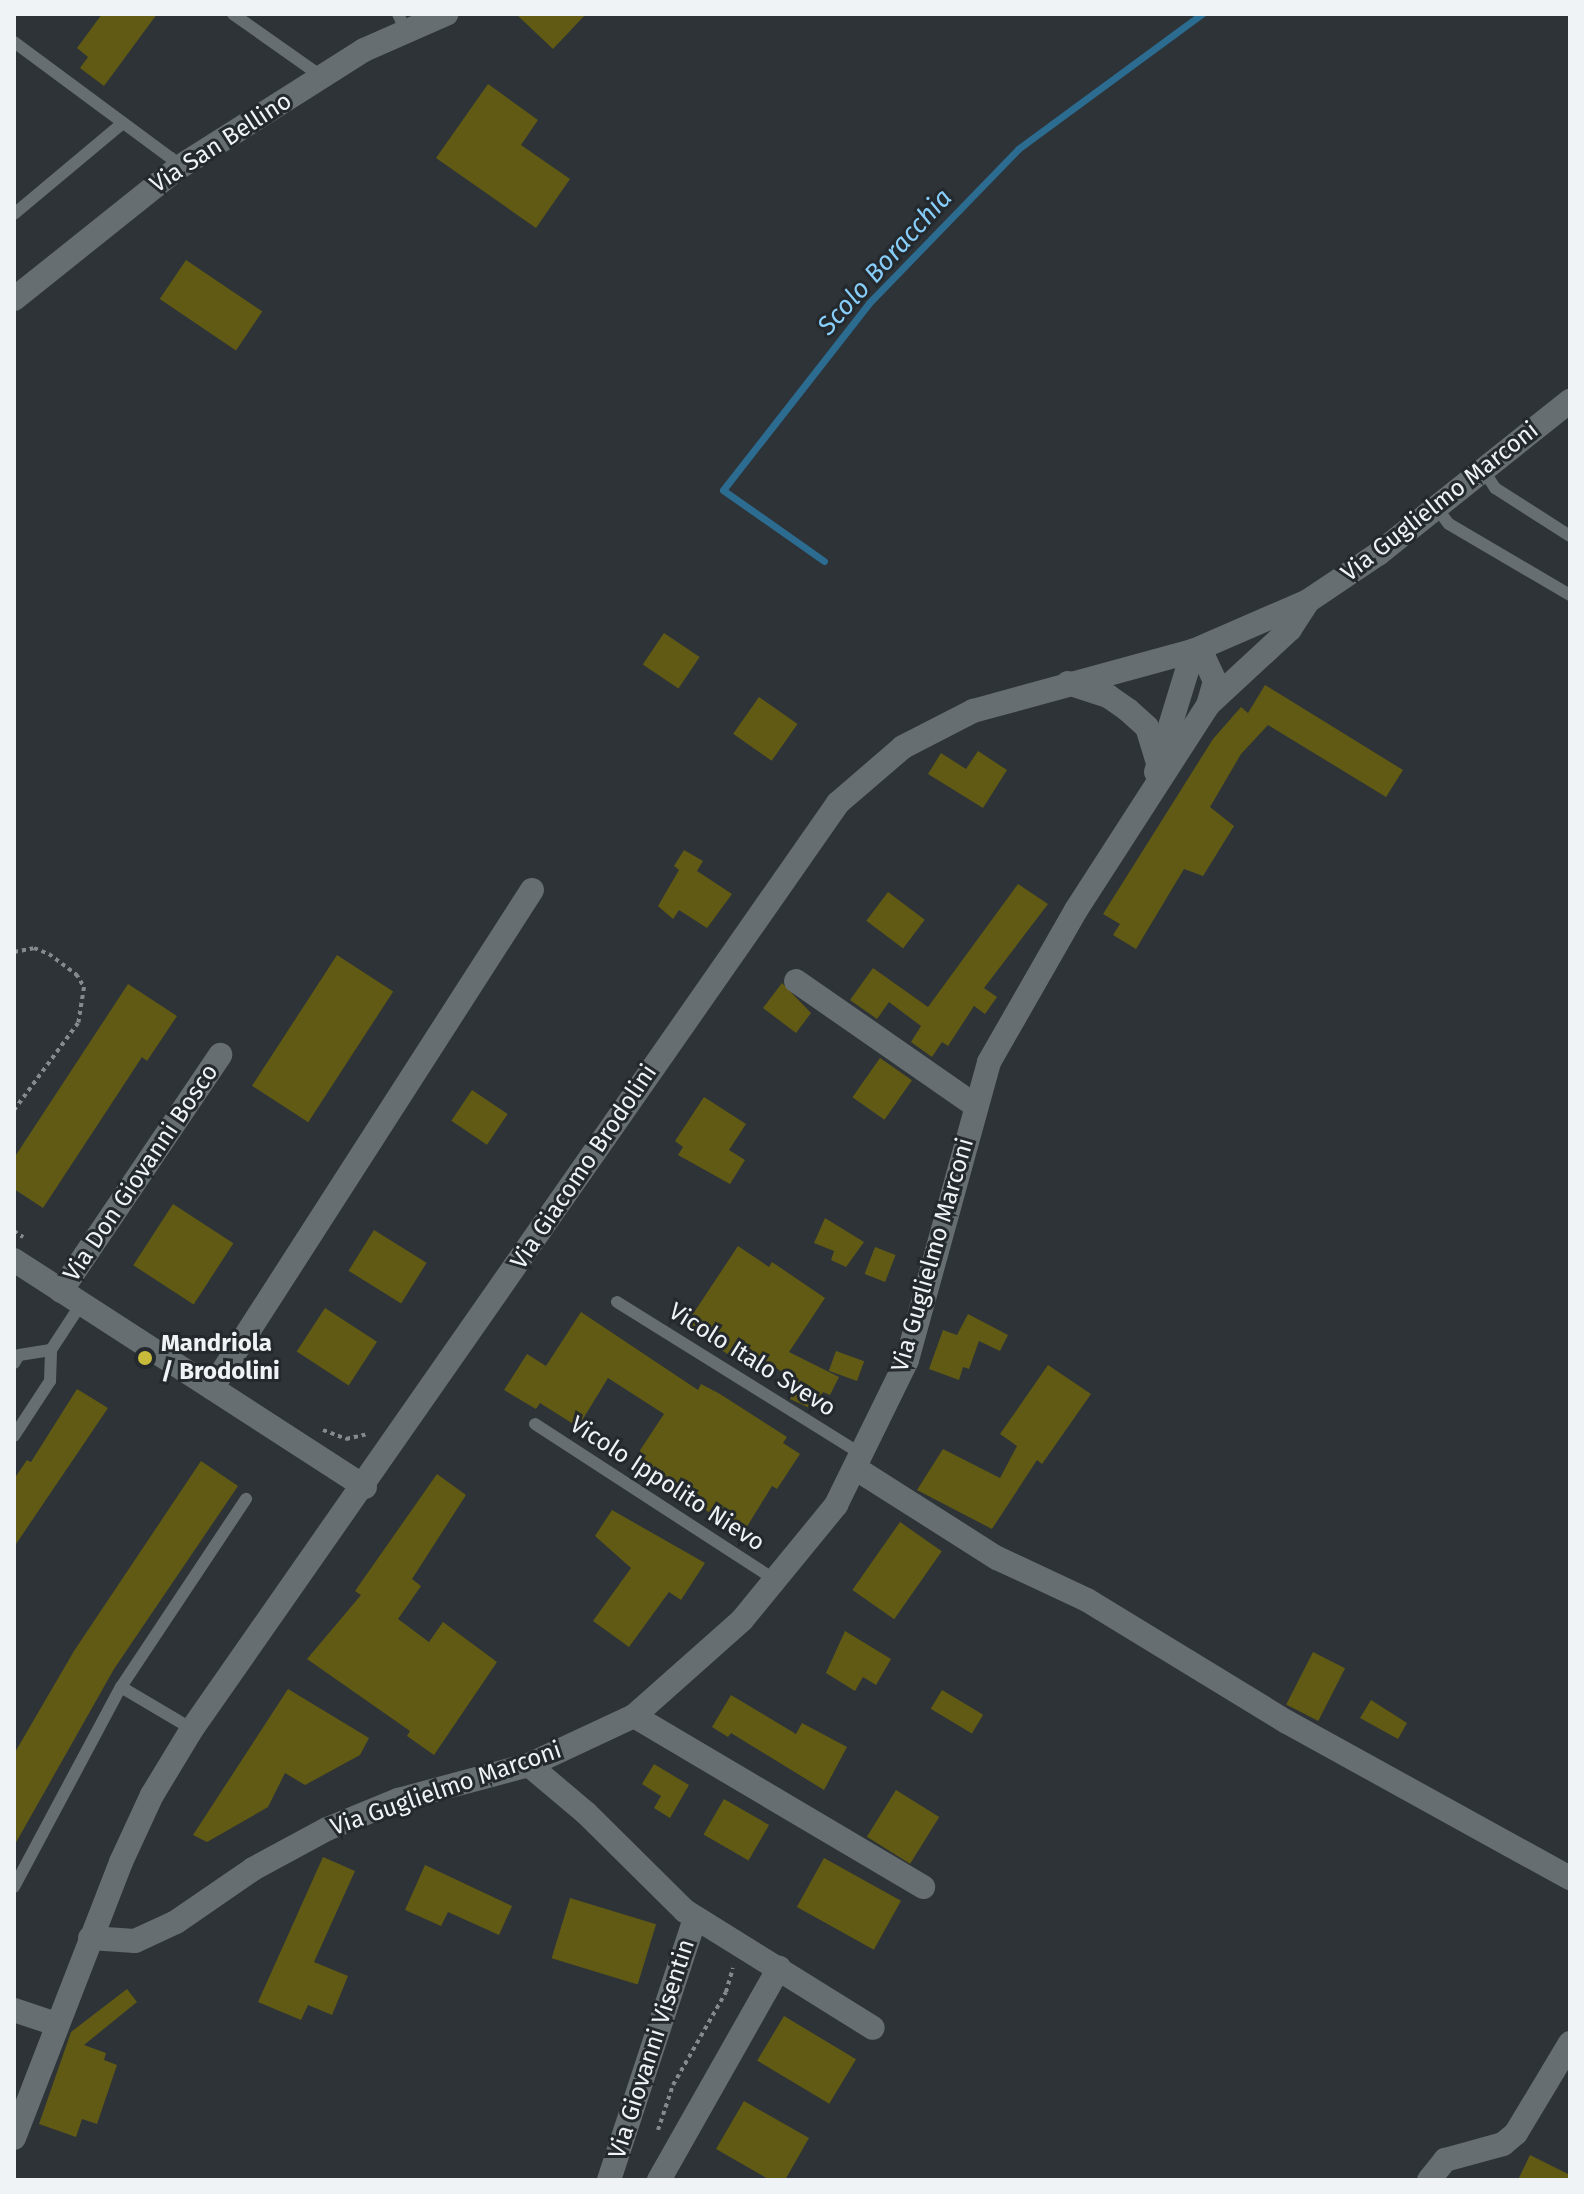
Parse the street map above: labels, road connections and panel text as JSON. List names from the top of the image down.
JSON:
{
  "streets": {
    "street": [
      "Via San Bellino",
      "Via Guglielmo Marconi",
      "Via Giacomo Brodolini",
      "Via Don Giovanni Bosco",
      "Via Giovanni Visentin"
    ],
    "lane": ["Vicolo Italo Svevo", "Vicolo Ippolito Nievo"]
  },
  "crossings": [
    ["Via Guglielmo Marconi", "Via Giacomo Brodolini"],
    ["Via Guglielmo Marconi", "Vicolo Italo Svevo"],
    ["Via Guglielmo Marconi", "Vicolo Ippolito Nievo"],
    ["Via Guglielmo Marconi", "Via Giovanni Visentin"],
    ["Via Giacomo Brodolini", "Via Don Giovanni Bosco"]
  ],
  "water": ["Scolo Boracchia"],
  "places": ["Mandriola / Brodolini"]
}
